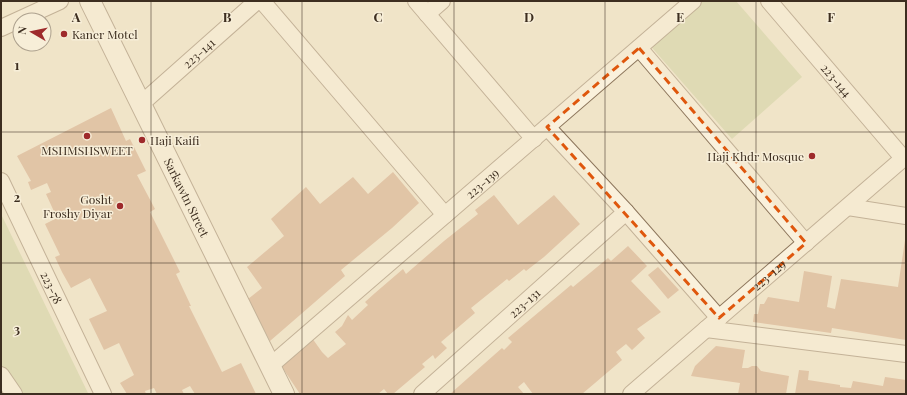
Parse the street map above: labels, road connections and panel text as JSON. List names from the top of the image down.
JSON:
{
  "streets": {
    "street": [
      "223-141",
      "223-144",
      "223-139",
      "Sarkawtn Street",
      "223-129",
      "223-78",
      "223-131"
    ]
  },
  "crossings": [
    ["223-141", "Sarkawtn Street"],
    ["223-144", "223-129"],
    ["223-139", "Sarkawtn Street"]
  ],
  "places": [
    "Kaner Motel",
    "MSHMSHSWEET",
    "Haji Kaifi",
    "Haji Khdr Mosque",
    "Gosht Froshy Diyar"
  ],
  "north": "left",
  "grid": {
    "columns": [
      "A",
      "B",
      "C",
      "D",
      "E",
      "F"
    ],
    "rows": ["1", "2", "3"]
  }
}
